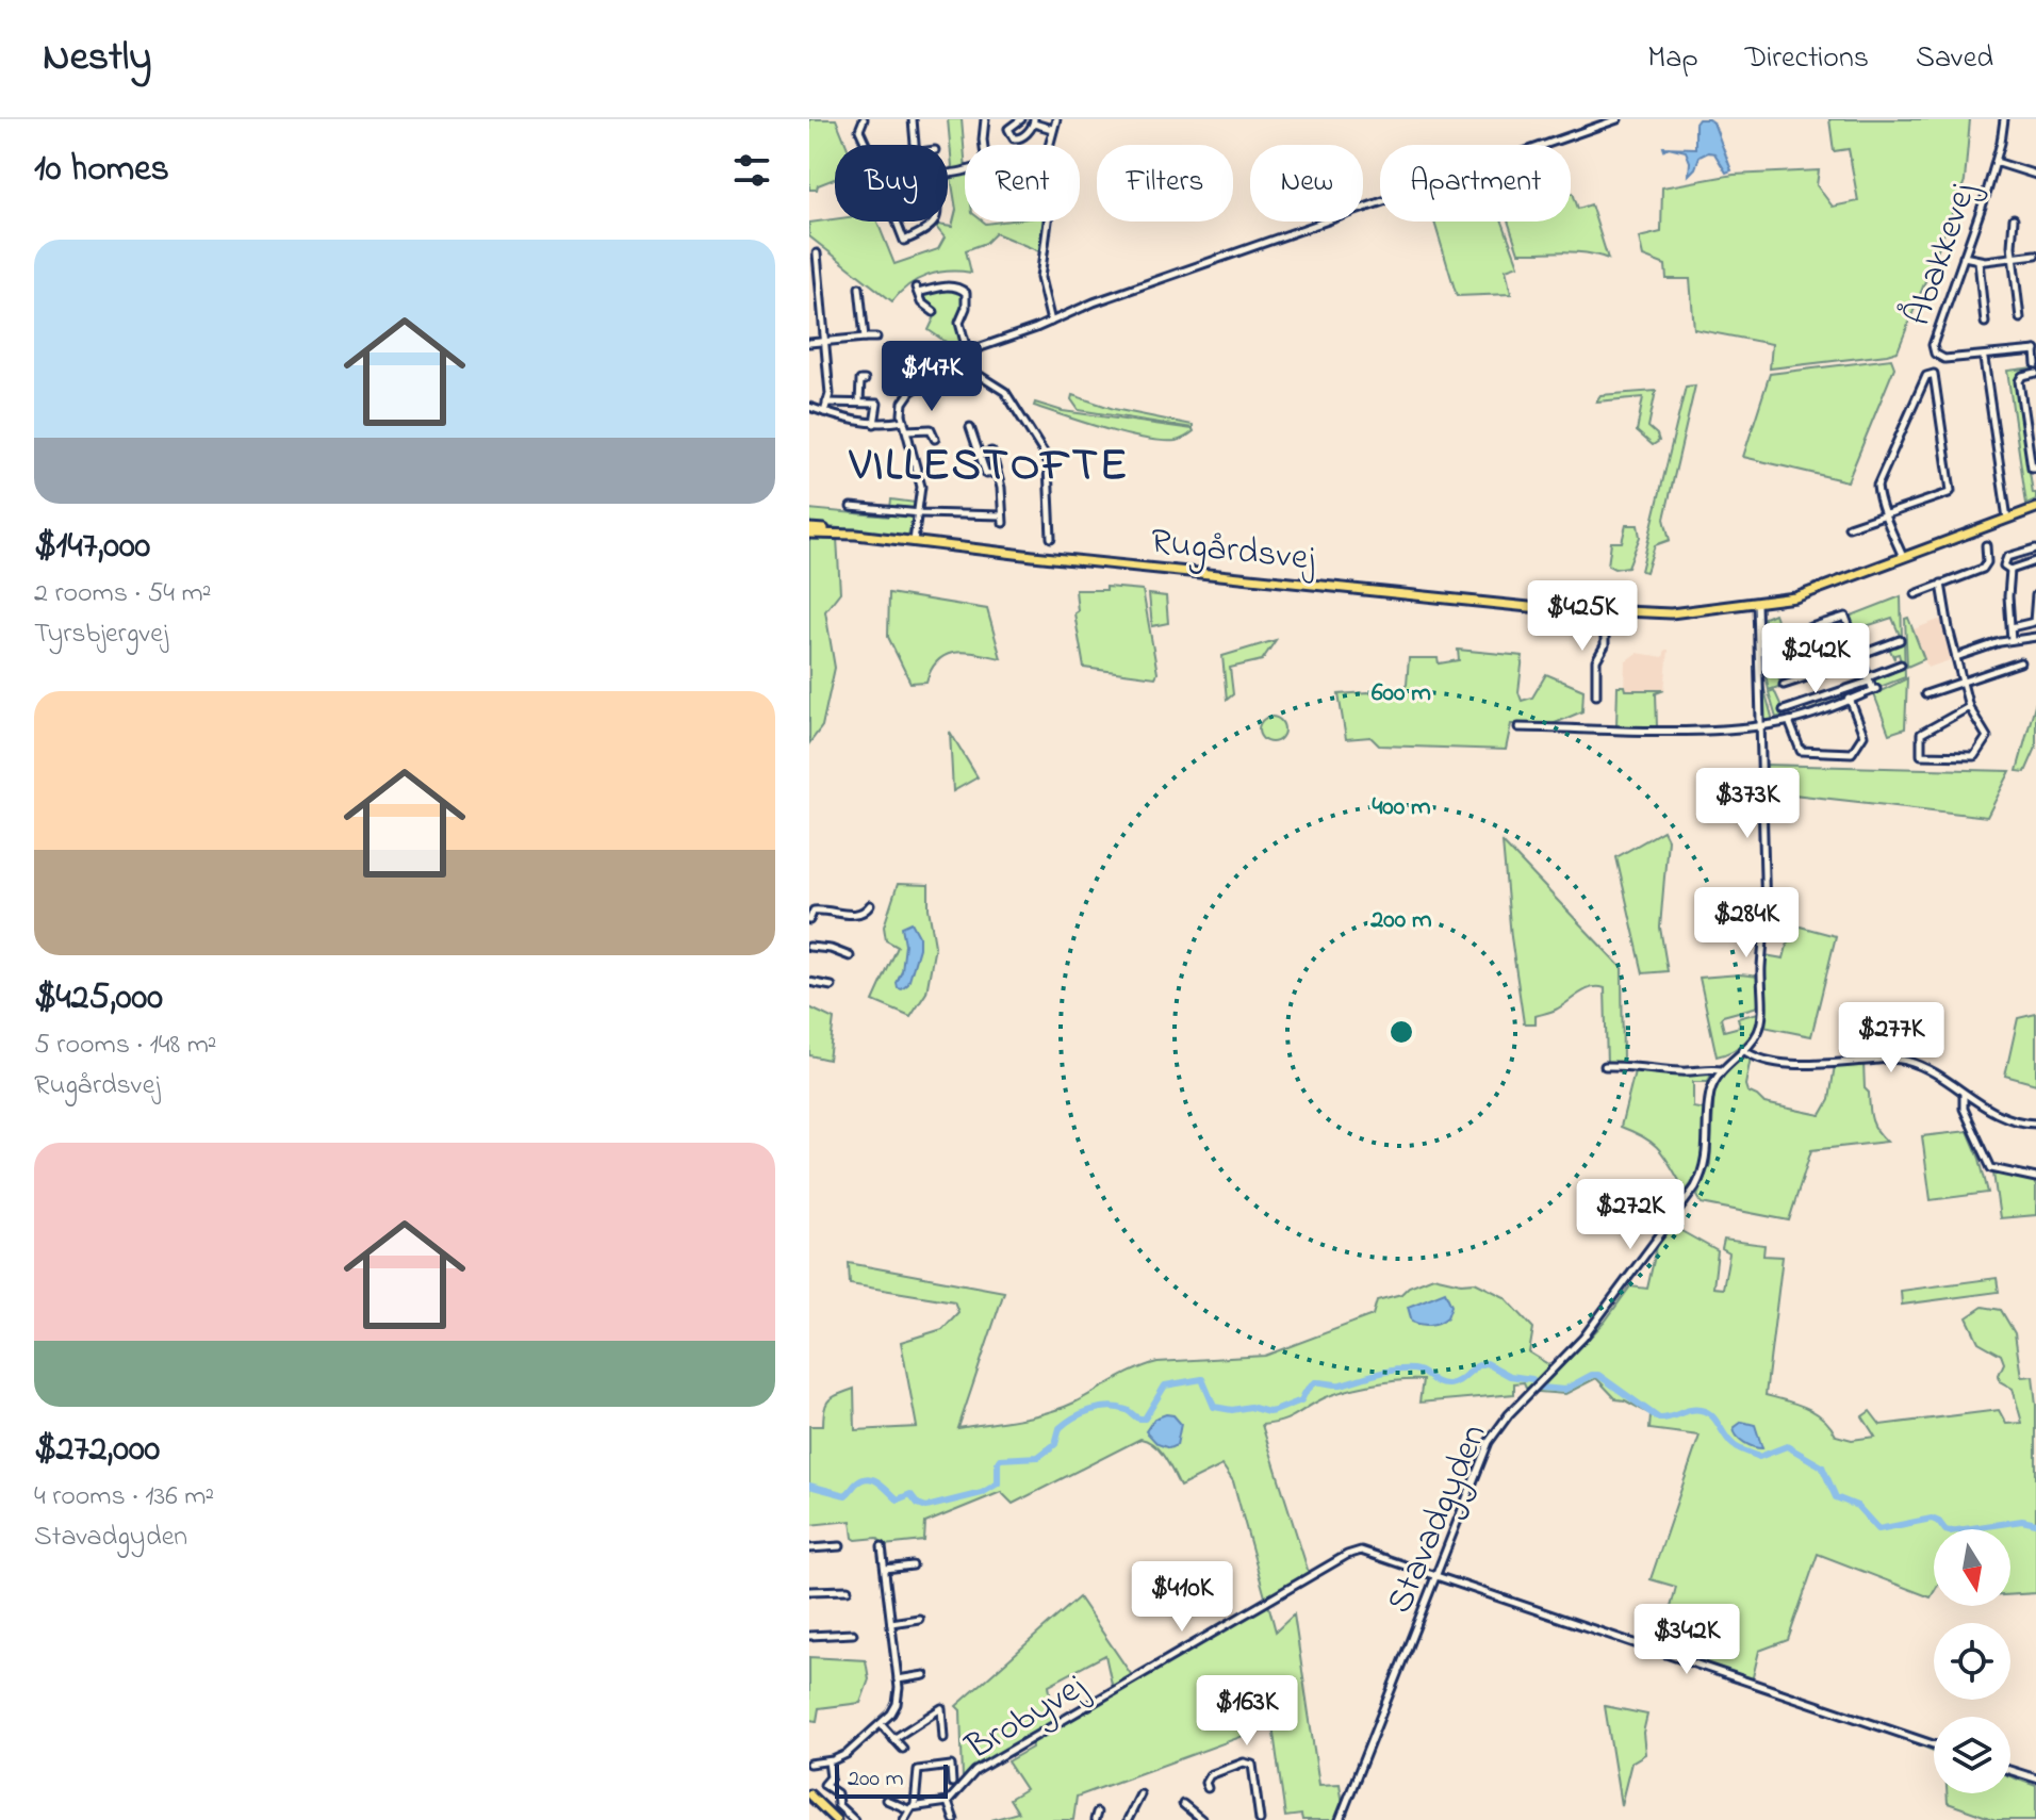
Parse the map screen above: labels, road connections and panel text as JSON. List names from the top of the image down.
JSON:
{
  "streets": {
    "main road": ["Rugårdsvej"],
    "street": ["Åbakkevej", "Stavadgyden", "Brobyvej"]
  },
  "crossings": [
    ["Stavadgyden", "Brobyvej"]
  ],
  "districts": ["VILLESTOFTE"],
  "scale_bar": "200 m",
  "north": "bottom",
  "page": {
    "header": "Nestly",
    "nav": ["Map", "Directions", "Saved"],
    "heading": "10 homes",
    "chip": [
      "Buy",
      "Rent",
      "Filters",
      "New",
      "Apartment"
    ],
    "list": [
      {
        "name": "$147,000",
        "note": "2 rooms · 54 m² · Tyrsbjergvej"
      },
      {
        "name": "$425,000",
        "note": "5 rooms · 148 m² · Rugårdsvej"
      },
      {
        "name": "$272,000",
        "note": "4 rooms · 136 m² · Stavadgyden"
      }
    ],
    "price": [
      "$147K",
      "$425K",
      "$242K",
      "$373K",
      "$284K",
      "$277K",
      "$272K",
      "$410K",
      "$342K",
      "$163K"
    ],
    "scale": "200 m"
  },
  "rings": ["600 m", "400 m", "200 m"]
}
